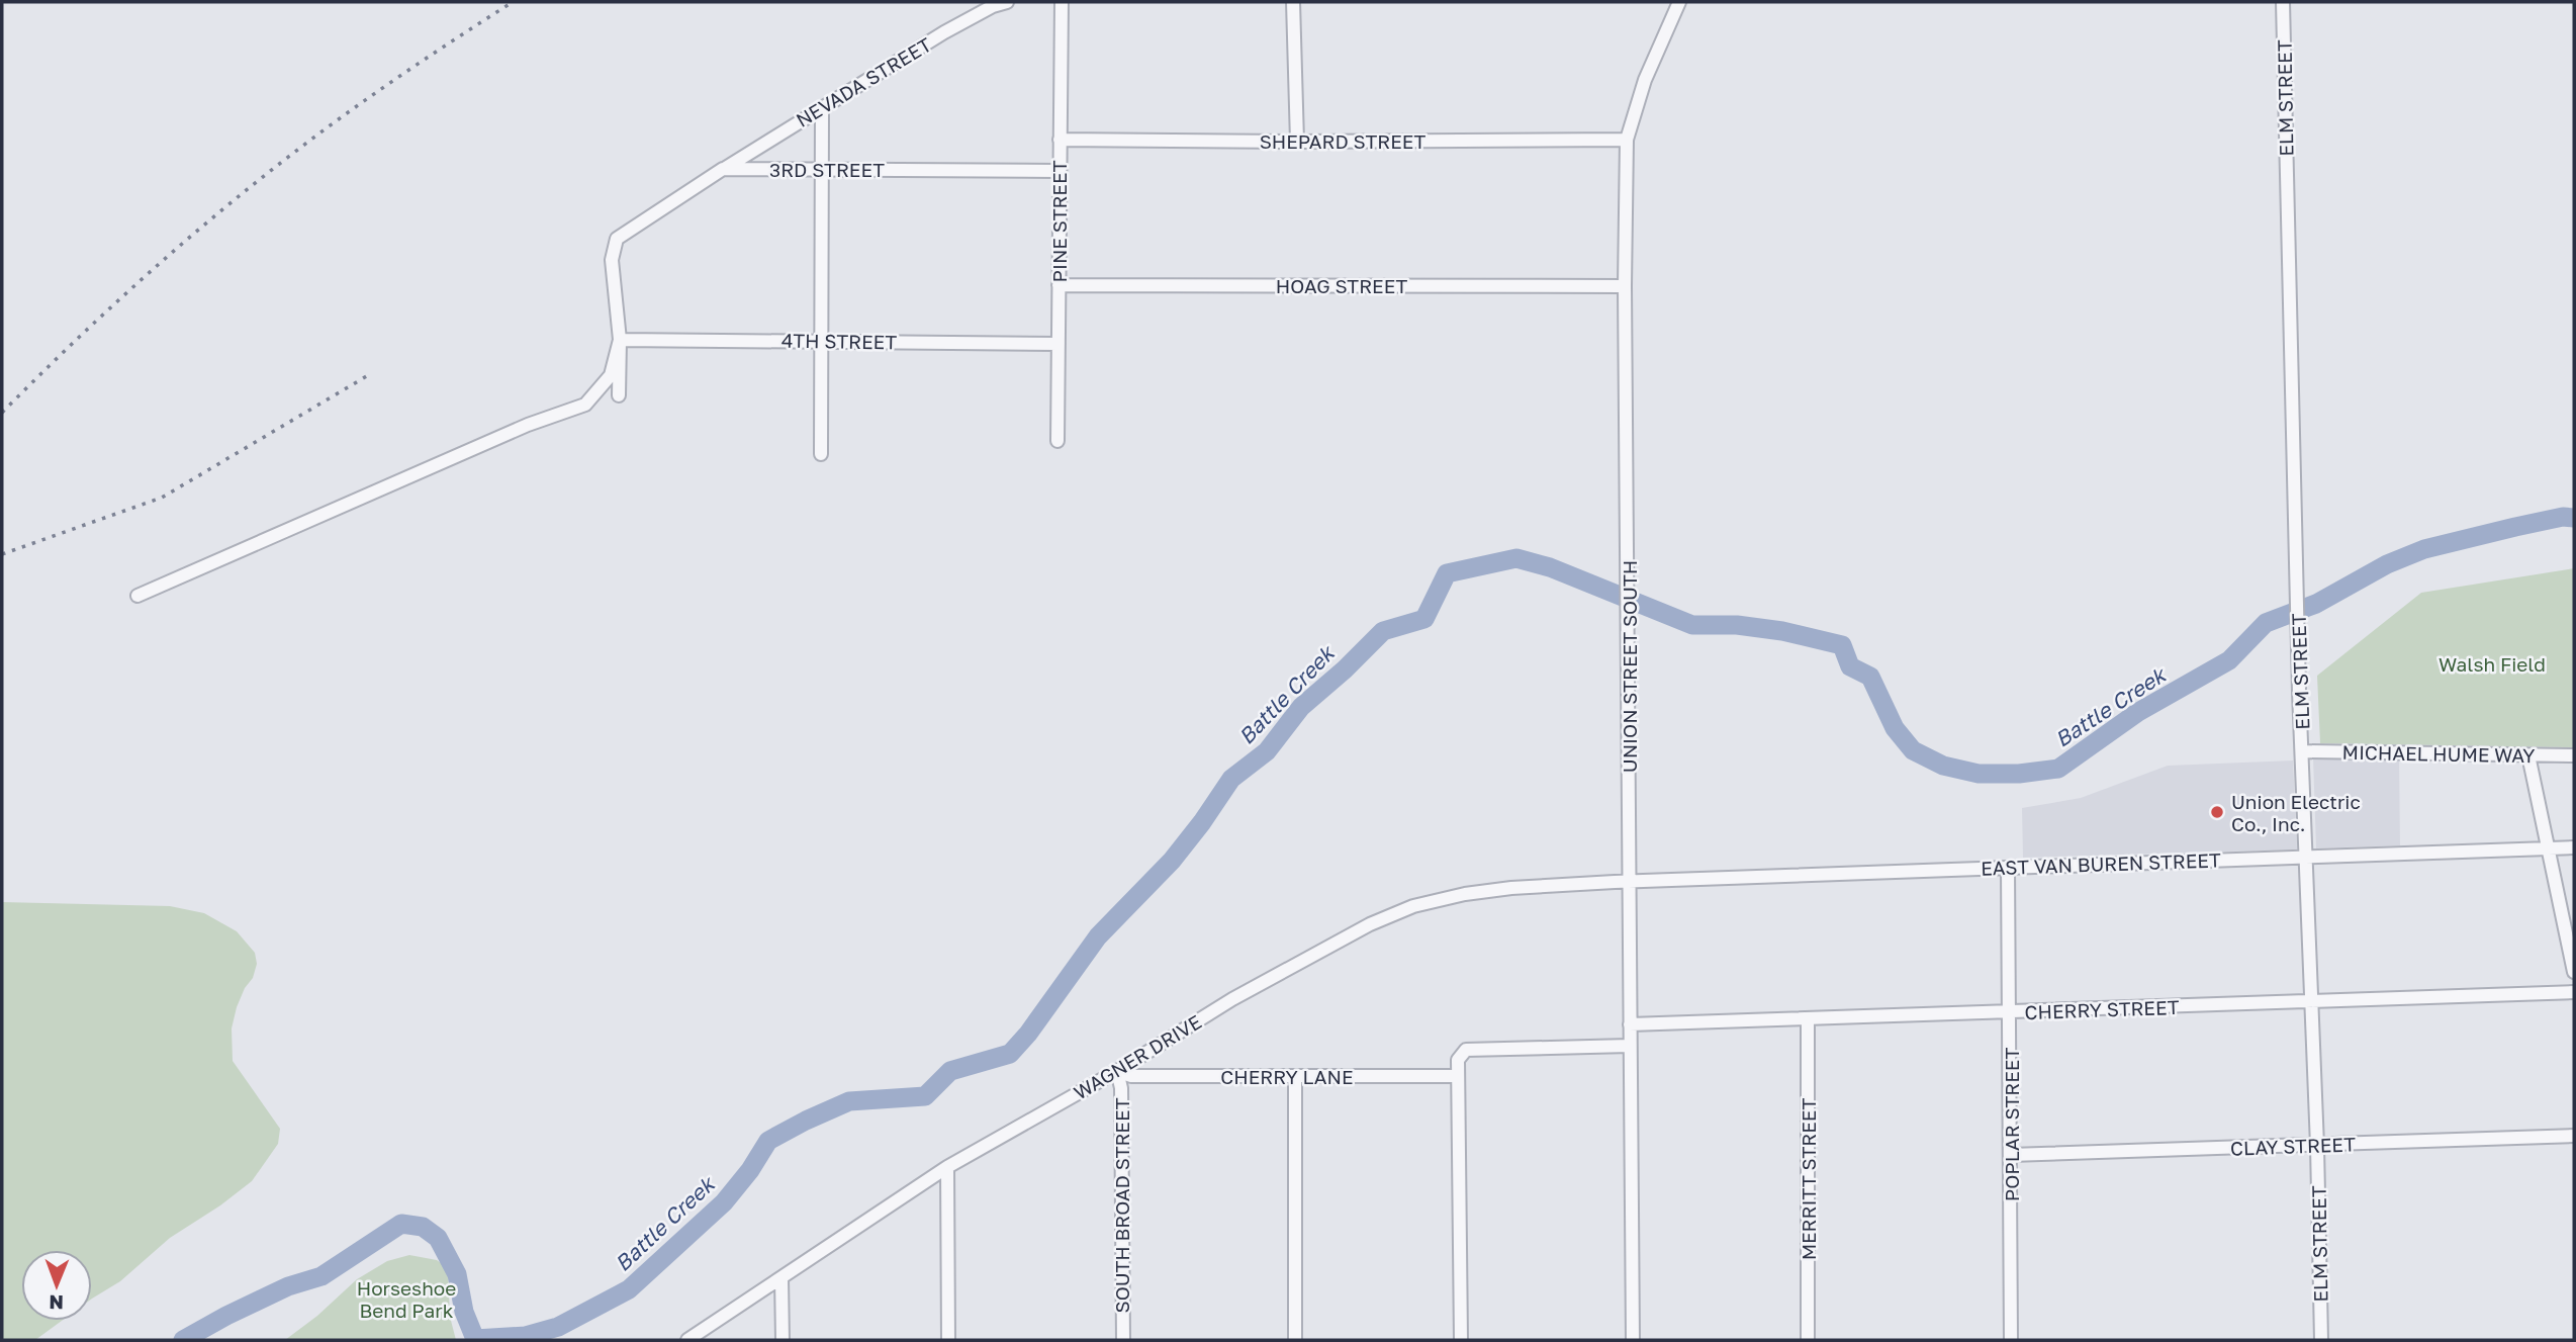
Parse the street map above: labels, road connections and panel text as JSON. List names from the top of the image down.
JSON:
{
  "streets": {
    "street": [
      "NEVADA STREET",
      "ELM STREET",
      "SHEPARD STREET",
      "3RD STREET",
      "PINE STREET",
      "HOAG STREET",
      "4TH STREET",
      "UNION STREET SOUTH",
      "MICHAEL HUME WAY",
      "EAST VAN BUREN STREET",
      "CHERRY STREET",
      "WAGNER DRIVE",
      "CHERRY LANE",
      "POPLAR STREET",
      "CLAY STREET",
      "MERRITT STREET",
      "SOUTH BROAD STREET"
    ]
  },
  "crossings": [
    ["NEVADA STREET", "3RD STREET"],
    ["ELM STREET", "MICHAEL HUME WAY"],
    ["ELM STREET", "EAST VAN BUREN STREET"],
    ["ELM STREET", "CHERRY STREET"],
    ["ELM STREET", "CLAY STREET"],
    ["SHEPARD STREET", "PINE STREET"],
    ["SHEPARD STREET", "UNION STREET SOUTH"],
    ["3RD STREET", "PINE STREET"],
    ["PINE STREET", "HOAG STREET"],
    ["PINE STREET", "4TH STREET"],
    ["HOAG STREET", "UNION STREET SOUTH"],
    ["UNION STREET SOUTH", "EAST VAN BUREN STREET"],
    ["UNION STREET SOUTH", "CHERRY STREET"],
    ["UNION STREET SOUTH", "WAGNER DRIVE"],
    ["EAST VAN BUREN STREET", "WAGNER DRIVE"],
    ["EAST VAN BUREN STREET", "POPLAR STREET"],
    ["CHERRY STREET", "POPLAR STREET"],
    ["CHERRY STREET", "MERRITT STREET"],
    ["WAGNER DRIVE", "CHERRY LANE"],
    ["WAGNER DRIVE", "SOUTH BROAD STREET"],
    ["CHERRY LANE", "SOUTH BROAD STREET"],
    ["POPLAR STREET", "CLAY STREET"]
  ],
  "water": ["Battle Creek"],
  "parks": ["Walsh Field", "Horseshoe Bend Park"],
  "places": ["Union Electric Co., Inc."],
  "north": "bottom"
}
